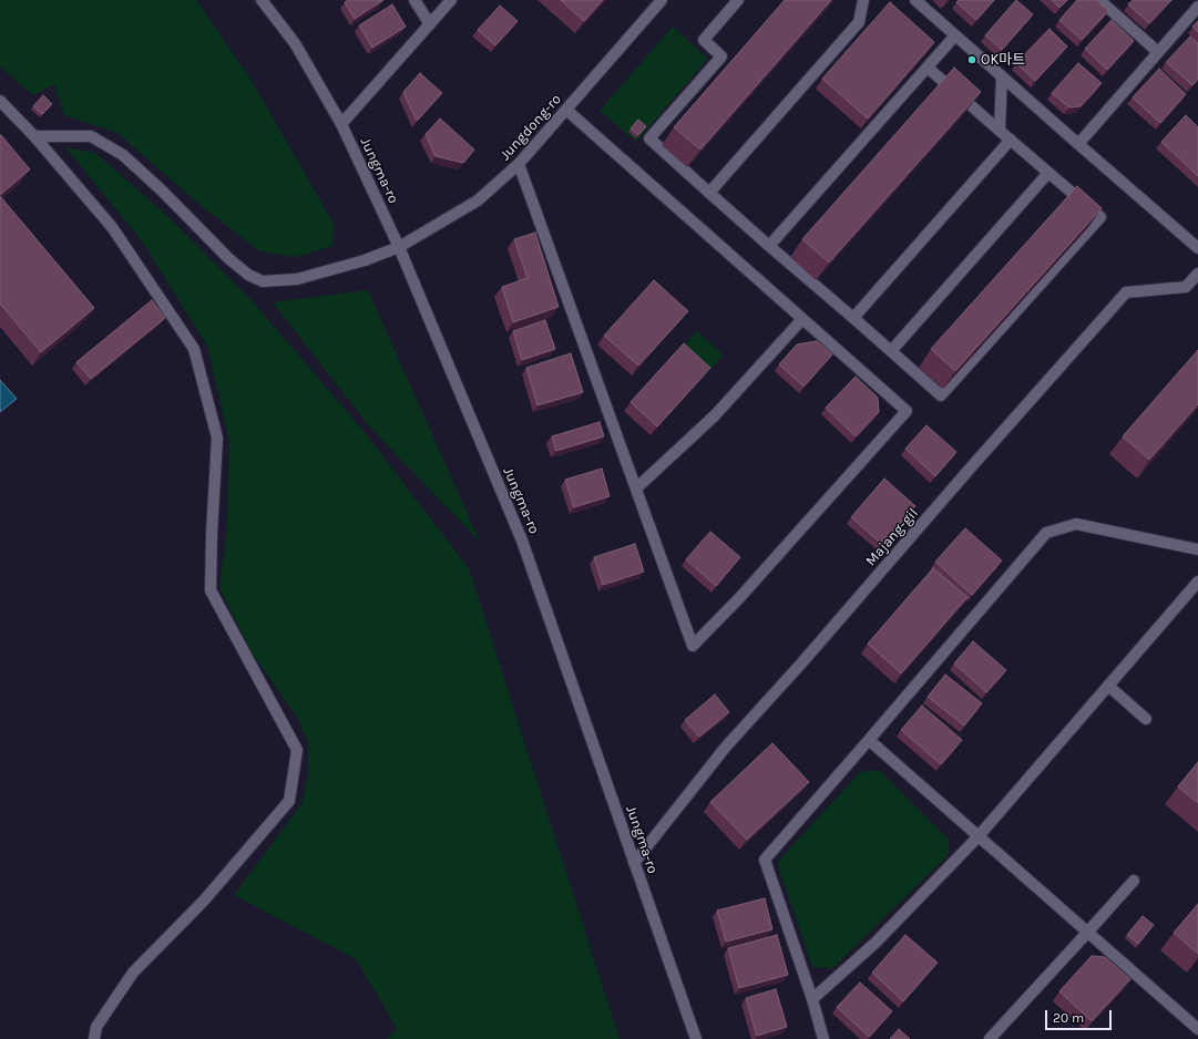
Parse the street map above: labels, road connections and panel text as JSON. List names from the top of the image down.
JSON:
{
  "streets": {
    "street": ["Jungdong-ro", "Jungma-ro", "Majang-gil"]
  },
  "crossings": [
    ["Jungdong-ro", "Jungma-ro"],
    ["Jungma-ro", "Majang-gil"]
  ],
  "places": ["OK마트"],
  "scale_bar": "20 m"
}
